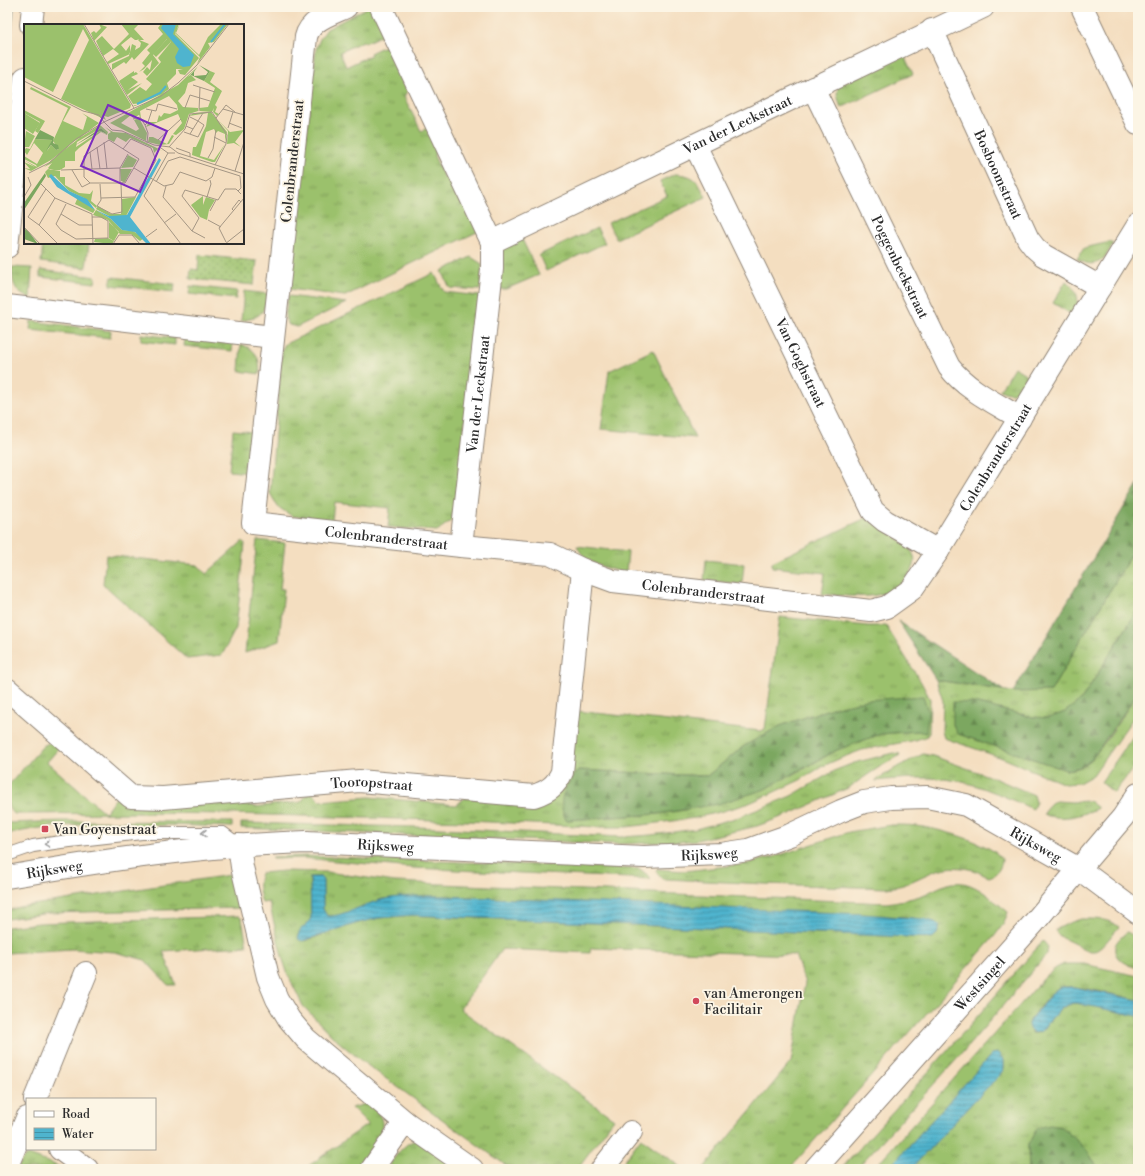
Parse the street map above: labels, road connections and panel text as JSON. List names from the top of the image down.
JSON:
{
  "streets": {
    "street": [
      "Van der Leckstraat",
      "Colenbranderstraat",
      "Bosboomstraat",
      "Poggenbeekstraat",
      "Van Goghstraat",
      "Tooropstraat",
      "Rijksweg",
      "Westsingel"
    ]
  },
  "crossings": [
    ["Van der Leckstraat", "Colenbranderstraat"],
    ["Van der Leckstraat", "Bosboomstraat"],
    ["Van der Leckstraat", "Poggenbeekstraat"],
    ["Van der Leckstraat", "Van Goghstraat"],
    ["Colenbranderstraat", "Bosboomstraat"],
    ["Colenbranderstraat", "Poggenbeekstraat"],
    ["Colenbranderstraat", "Van Goghstraat"],
    ["Colenbranderstraat", "Tooropstraat"],
    ["Rijksweg", "Westsingel"]
  ],
  "places": {
    "transit": ["Van Goyenstraat"],
    "other": ["van Amerongen Facilitair"]
  },
  "legend": ["Road", "Water"]
}
